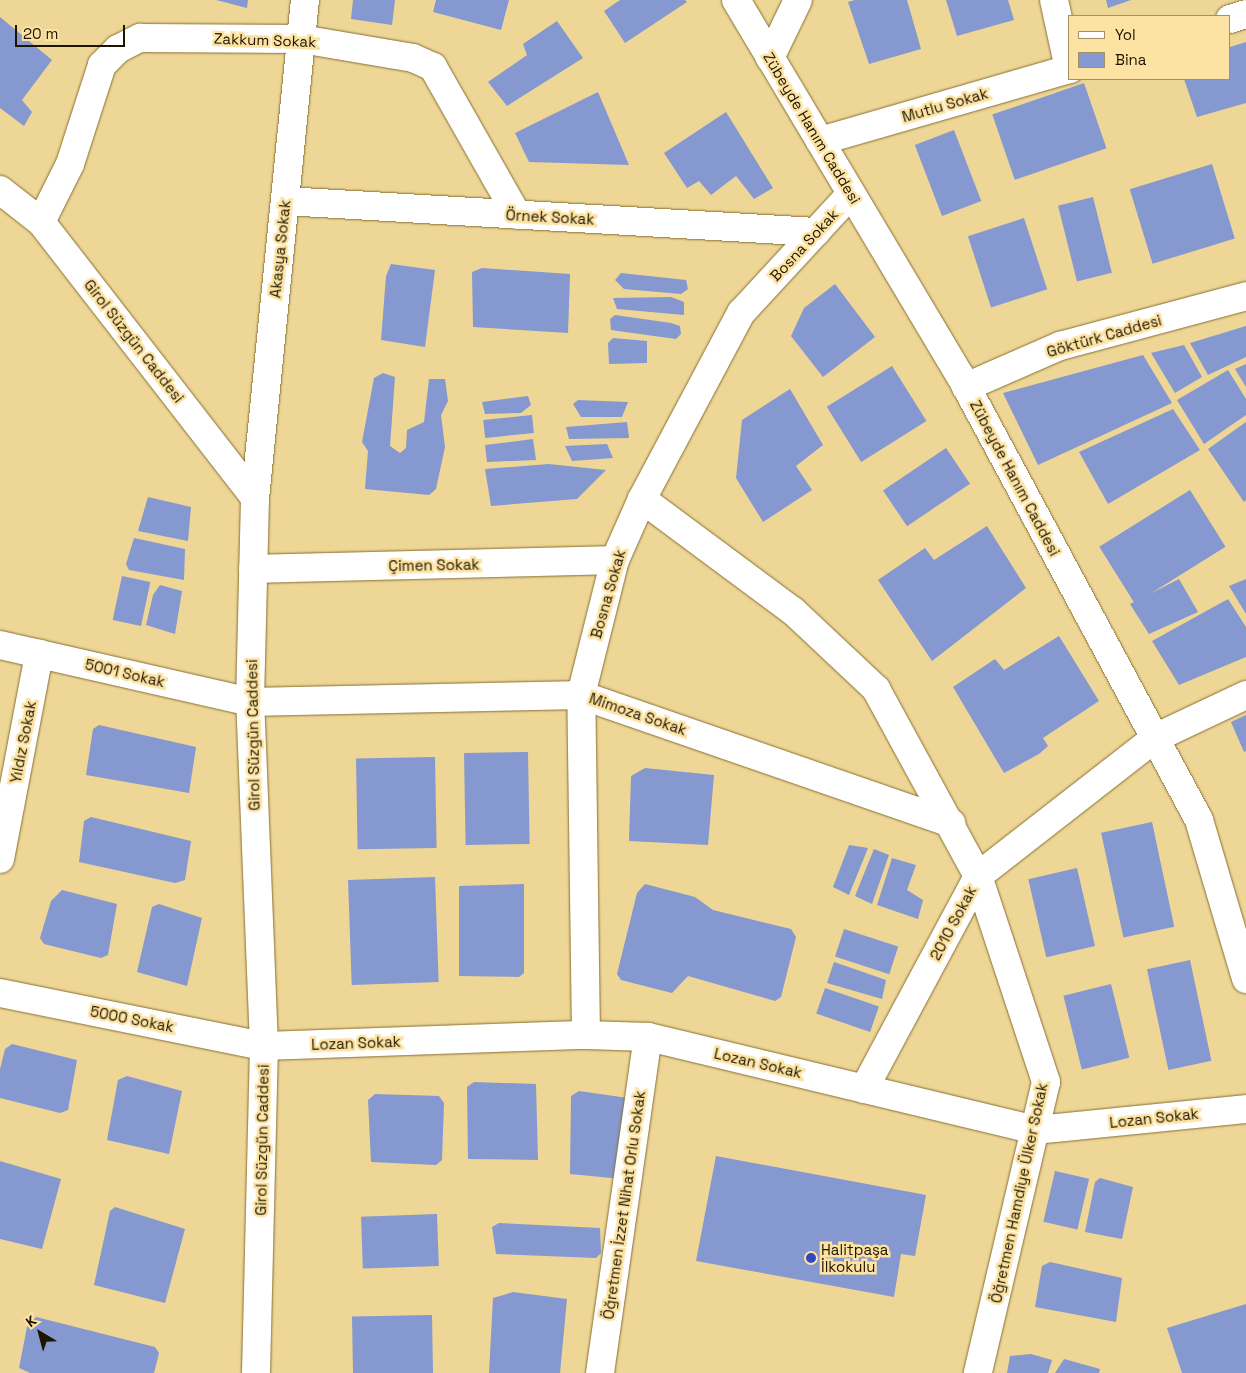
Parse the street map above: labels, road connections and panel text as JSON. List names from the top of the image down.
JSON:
{
  "streets": {
    "street": [
      "Zakkum Sokak",
      "Mutlu Sokak",
      "Zübeyde Hanım Caddesi",
      "Örnek Sokak",
      "Bosna Sokak",
      "Akasya Sokak",
      "Göktürk Caddesi",
      "Girol Süzgün Caddesi",
      "Çimen Sokak",
      "5001 Sokak",
      "Mimoza Sokak",
      "Yıldız Sokak",
      "2010 Sokak",
      "5000 Sokak",
      "Lozan Sokak",
      "Öğretmen Hamdiye Ülker Sokak",
      "Öğretmen İzzet Nihat Orlu Sokak"
    ]
  },
  "crossings": [
    ["Zakkum Sokak", "Örnek Sokak"],
    ["Zakkum Sokak", "Akasya Sokak"],
    ["Zakkum Sokak", "Girol Süzgün Caddesi"],
    ["Mutlu Sokak", "Zübeyde Hanım Caddesi"],
    ["Zübeyde Hanım Caddesi", "Bosna Sokak"],
    ["Zübeyde Hanım Caddesi", "Göktürk Caddesi"],
    ["Zübeyde Hanım Caddesi", "2010 Sokak"],
    ["Örnek Sokak", "Bosna Sokak"],
    ["Örnek Sokak", "Akasya Sokak"],
    ["Bosna Sokak", "Çimen Sokak"],
    ["Bosna Sokak", "Mimoza Sokak"],
    ["Bosna Sokak", "Lozan Sokak"],
    ["Bosna Sokak", "Öğretmen Hamdiye Ülker Sokak"],
    ["Akasya Sokak", "Girol Süzgün Caddesi"],
    ["Girol Süzgün Caddesi", "Çimen Sokak"],
    ["Girol Süzgün Caddesi", "5001 Sokak"],
    ["Girol Süzgün Caddesi", "Mimoza Sokak"],
    ["Girol Süzgün Caddesi", "5000 Sokak"],
    ["Girol Süzgün Caddesi", "Lozan Sokak"],
    ["5001 Sokak", "Mimoza Sokak"],
    ["5001 Sokak", "Yıldız Sokak"],
    ["Mimoza Sokak", "Öğretmen Hamdiye Ülker Sokak"],
    ["2010 Sokak", "Lozan Sokak"],
    ["2010 Sokak", "Öğretmen Hamdiye Ülker Sokak"],
    ["5000 Sokak", "Lozan Sokak"],
    ["Lozan Sokak", "Öğretmen Hamdiye Ülker Sokak"],
    ["Lozan Sokak", "Öğretmen İzzet Nihat Orlu Sokak"]
  ],
  "places": ["Halitpaşa İlkokulu"],
  "legend": ["Yol", "Bina"],
  "scale_bar": "20 m",
  "north": "top left"
}
